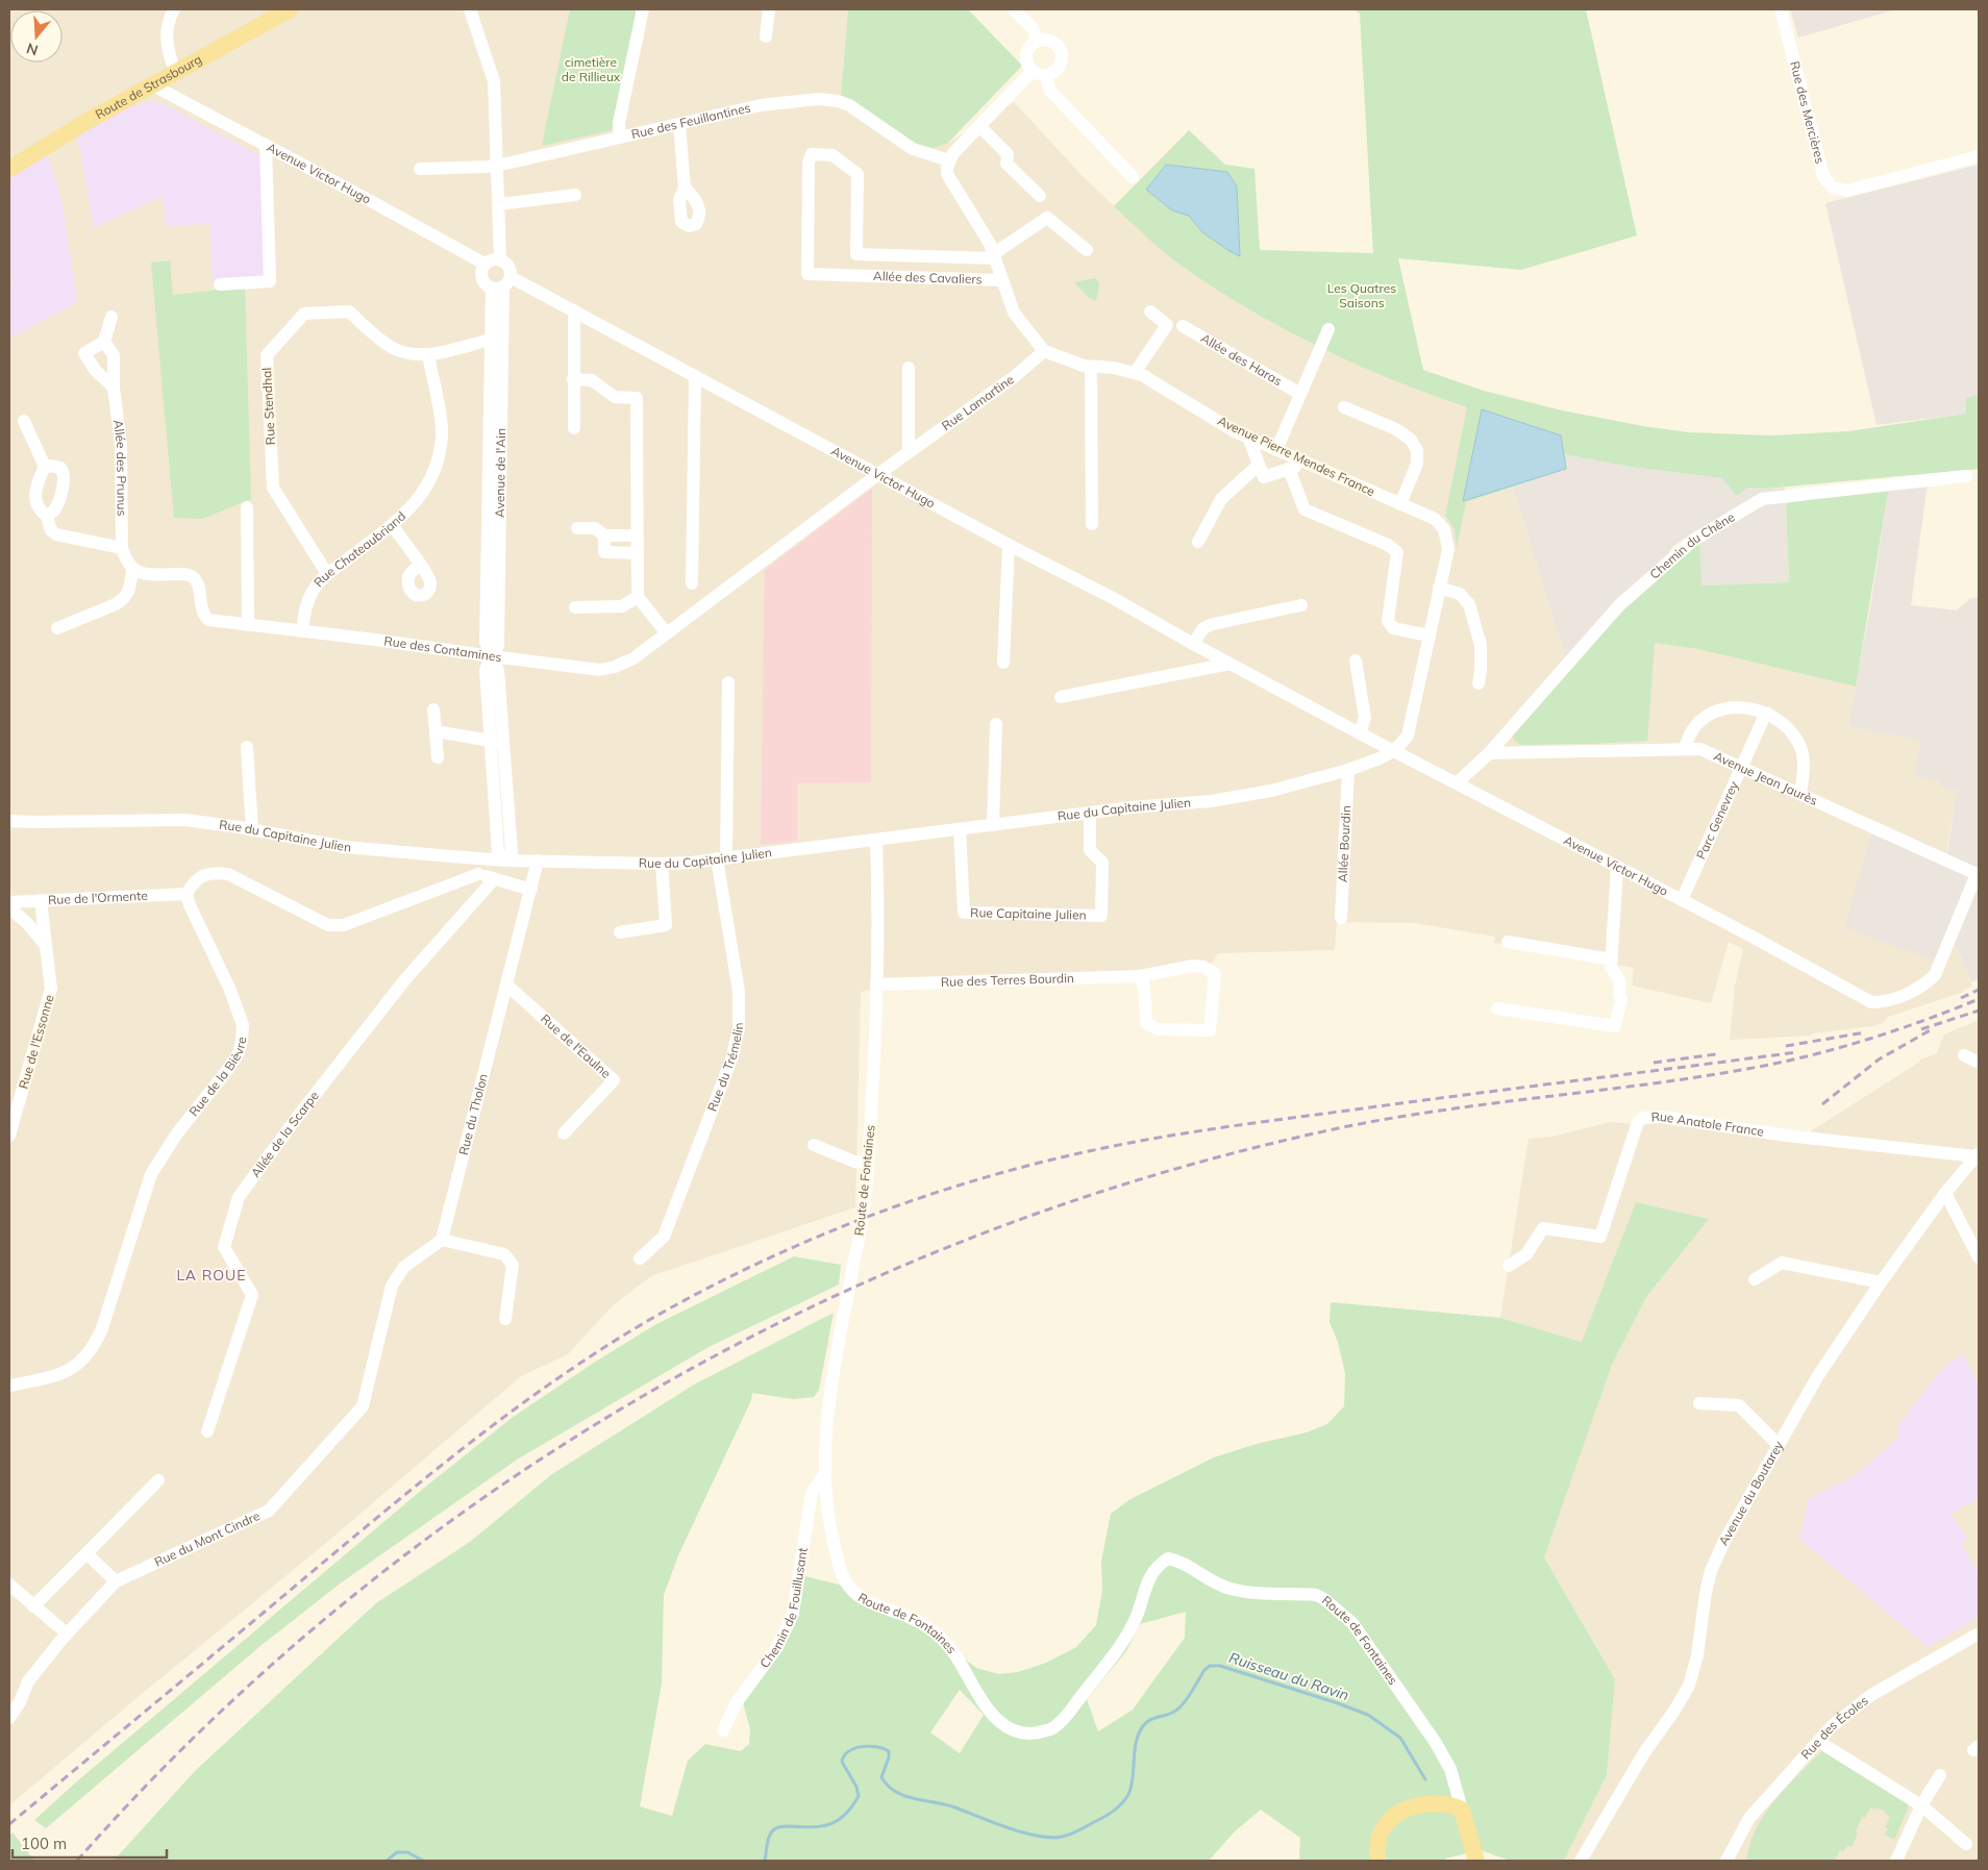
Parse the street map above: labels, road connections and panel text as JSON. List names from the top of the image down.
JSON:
{
  "streets": {
    "main road": ["Route de Strasbourg"],
    "street": [
      "Rue des Mercières",
      "Rue des Feuillantines",
      "Avenue Victor Hugo",
      "Allée des Cavaliers",
      "Allée des Haras",
      "Rue Lamartine",
      "Rue Stendhal",
      "Avenue Pierre Mendes France",
      "Allée des Prunus",
      "Avenue de l'Ain",
      "Chemin du Chêne",
      "Rue Chateaubriand",
      "Rue des Contamines",
      "Avenue Jean Jaurès",
      "Rue du Capitaine Julien",
      "Parc Genevrey",
      "Allée Bourdin",
      "Rue de l'Ormente",
      "Rue Capitaine Julien",
      "Rue des Terres Bourdin",
      "Rue de l'Essonne",
      "Rue de l'Eaulne",
      "Rue du Trémelin",
      "Rue de la Bièvre",
      "Rue du Tholon",
      "Rue Anatole France",
      "Allée de la Scarpe",
      "Route de Fontaines",
      "Avenue du Boutarey",
      "Rue du Mont Cindre",
      "Chemin de Fouillusant",
      "Rue des Écoles"
    ]
  },
  "crossings": [
    ["Route de Strasbourg", "Avenue Victor Hugo"],
    ["Avenue Victor Hugo", "Rue Lamartine"],
    ["Avenue Victor Hugo", "Avenue Pierre Mendes France"],
    ["Avenue Victor Hugo", "Avenue de l'Ain"],
    ["Avenue Victor Hugo", "Rue des Contamines"],
    ["Avenue Victor Hugo", "Avenue Jean Jaurès"],
    ["Avenue Victor Hugo", "Rue du Capitaine Julien"],
    ["Avenue Victor Hugo", "Parc Genevrey"],
    ["Rue Lamartine", "Avenue Pierre Mendes France"],
    ["Rue Lamartine", "Rue des Contamines"],
    ["Rue Stendhal", "Rue Chateaubriand"],
    ["Avenue Pierre Mendes France", "Rue du Capitaine Julien"],
    ["Allée des Prunus", "Rue des Contamines"],
    ["Avenue de l'Ain", "Rue des Contamines"],
    ["Avenue de l'Ain", "Rue du Capitaine Julien"],
    ["Chemin du Chêne", "Avenue Jean Jaurès"],
    ["Rue Chateaubriand", "Rue des Contamines"],
    ["Avenue Jean Jaurès", "Parc Genevrey"],
    ["Rue du Capitaine Julien", "Allée Bourdin"],
    ["Rue du Capitaine Julien", "Rue Capitaine Julien"],
    ["Rue du Capitaine Julien", "Rue du Trémelin"],
    ["Rue du Capitaine Julien", "Rue du Tholon"],
    ["Rue du Capitaine Julien", "Route de Fontaines"],
    ["Rue de l'Ormente", "Rue de l'Essonne"],
    ["Rue de l'Ormente", "Rue de la Bièvre"],
    ["Rue des Terres Bourdin", "Route de Fontaines"],
    ["Rue de l'Eaulne", "Rue du Tholon"],
    ["Rue du Tholon", "Rue du Mont Cindre"],
    ["Rue Anatole France", "Avenue du Boutarey"],
    ["Route de Fontaines", "Chemin de Fouillusant"]
  ],
  "districts": ["LA ROUE"],
  "water": ["Ruisseau du Ravin"],
  "parks": ["cimetière de Rillieux", "Les Quatres Saisons"],
  "scale_bar": "100 m",
  "north": "bottom"
}
